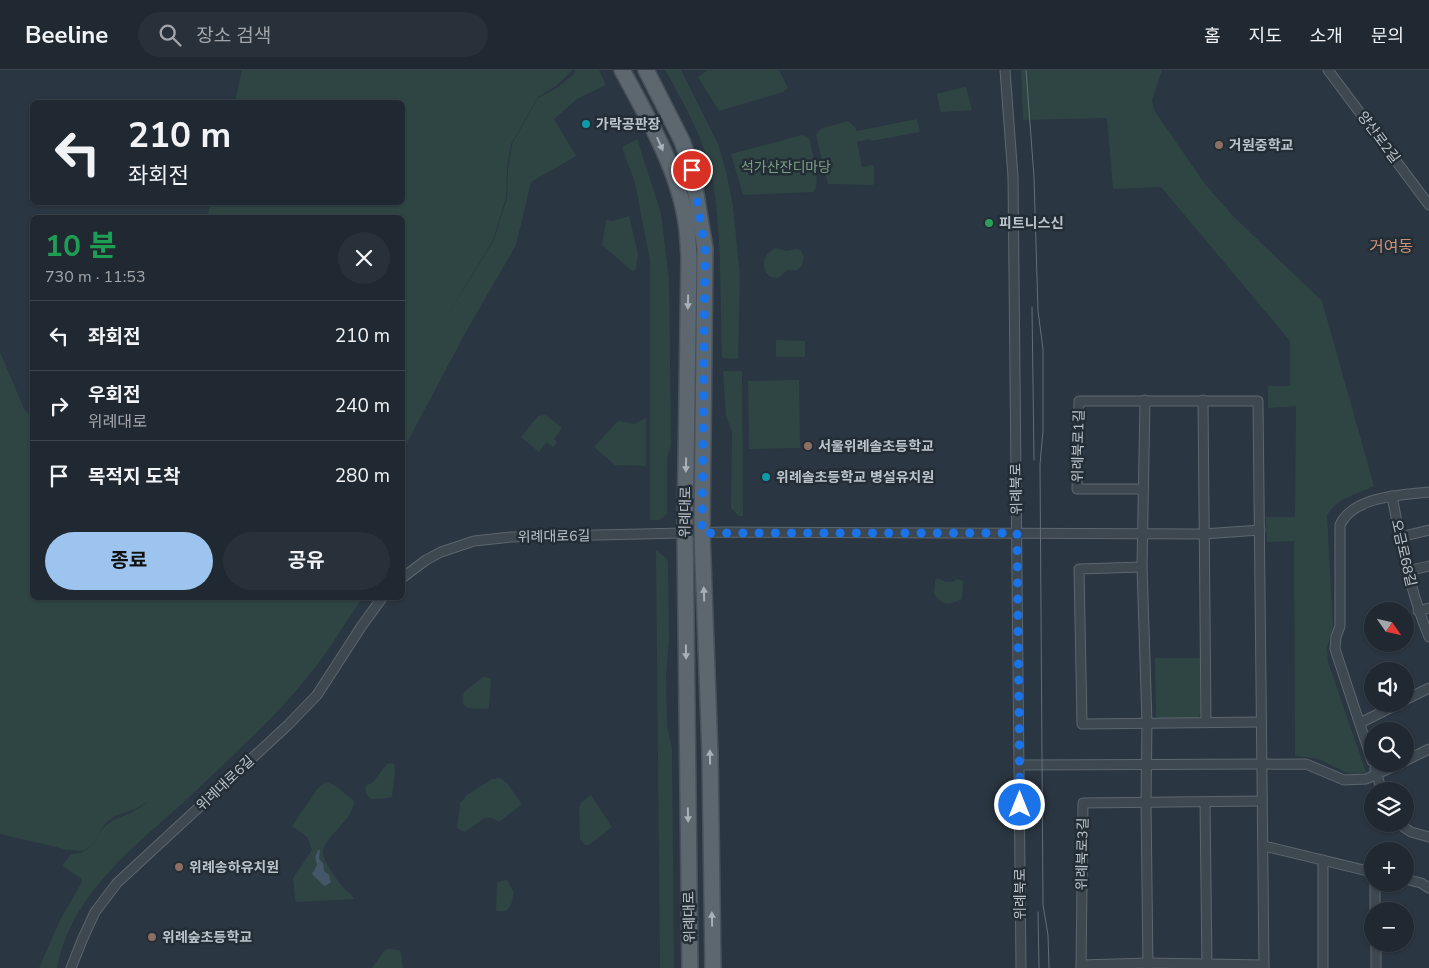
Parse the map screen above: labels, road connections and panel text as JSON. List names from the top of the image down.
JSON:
{
  "streets": {
    "main road": ["위례대로"],
    "street": [
      "양산로2길",
      "위례북로1길",
      "위례북로",
      "위례대로6길",
      "오금로68길",
      "위례북로3길"
    ]
  },
  "crossings": [
    ["위례북로", "위례대로6길"],
    ["위례대로", "위례대로6길"]
  ],
  "districts": ["거여동"],
  "parks": ["석가산잔디마당"],
  "places": [
    "가락공판장",
    "거원중학교",
    "피트니스신",
    "서울위례솔초등학교",
    "위례솔초등학교 병설유치원",
    "위례송하유치원",
    "위례숲초등학교"
  ],
  "north": "bottom right",
  "page": {
    "header": "Beeline",
    "search": "장소 검색",
    "nav": [
      "홈",
      "지도",
      "소개",
      "문의"
    ],
    "turn": ["210 m", "좌회전"],
    "heading": ["10 분", "730 m · 11:53"],
    "list": [
      {
        "name": "좌회전",
        "value": "210 m"
      },
      {
        "name": "우회전",
        "note": "위례대로",
        "value": "240 m"
      },
      {
        "name": "목적지 도착",
        "value": "280 m"
      }
    ],
    "buttons": ["종료", "공유"],
    "map_buttons": ["+", "−"]
  }
}
